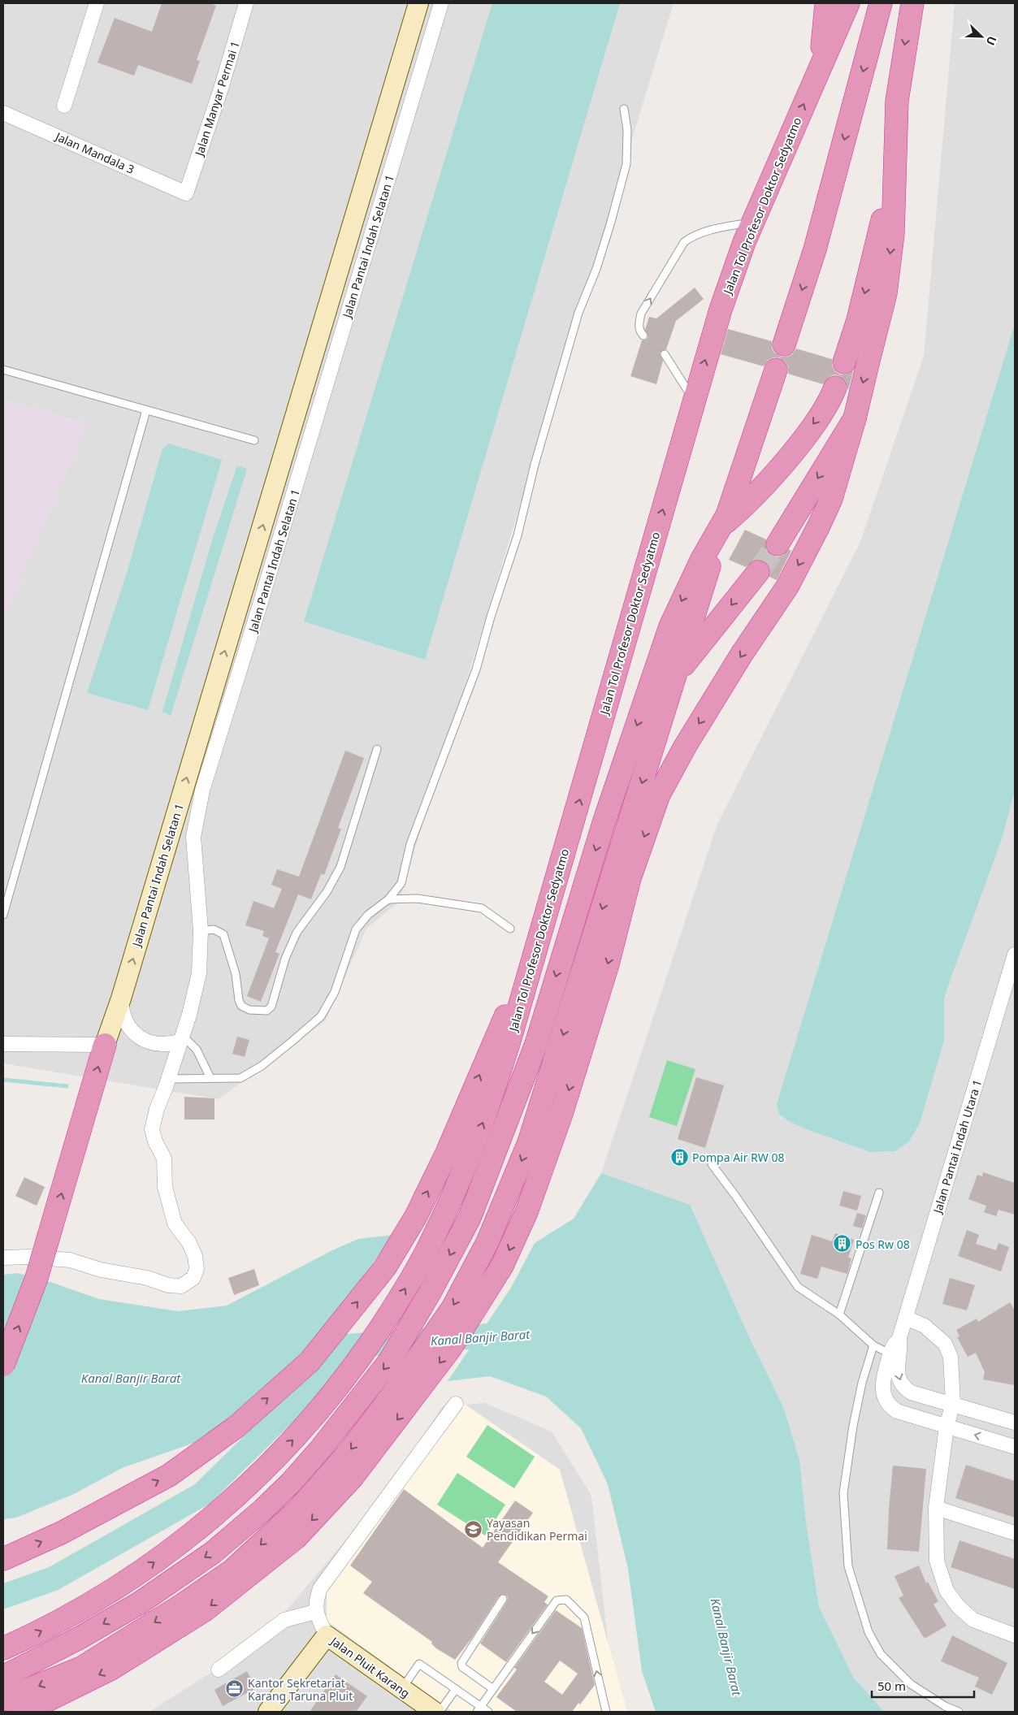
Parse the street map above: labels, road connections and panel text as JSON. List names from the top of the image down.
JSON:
{
  "streets": {
    "highway": ["Jalan Tol Profesor Doktor Sedyatmo"],
    "street": [
      "Jalan Manyar Permai 1",
      "Jalan Mandala 3",
      "Jalan Pantai Indah Selatan 1",
      "Jalan Pantai Indah Utara 1",
      "Jalan Pluit Karang"
    ]
  },
  "crossings": [
    ["Jalan Manyar Permai 1", "Jalan Mandala 3"]
  ],
  "water": ["Kanal Banjir Barat"],
  "places": {
    "building": ["Pompa Air RW 08", "Pos Rw 08"],
    "school or university": ["Yayasan Pendidikan Permai"],
    "office": ["Kantor Sekretariat Karang Taruna Pluit"]
  },
  "scale_bar": "50 m",
  "north": "bottom right"
}
